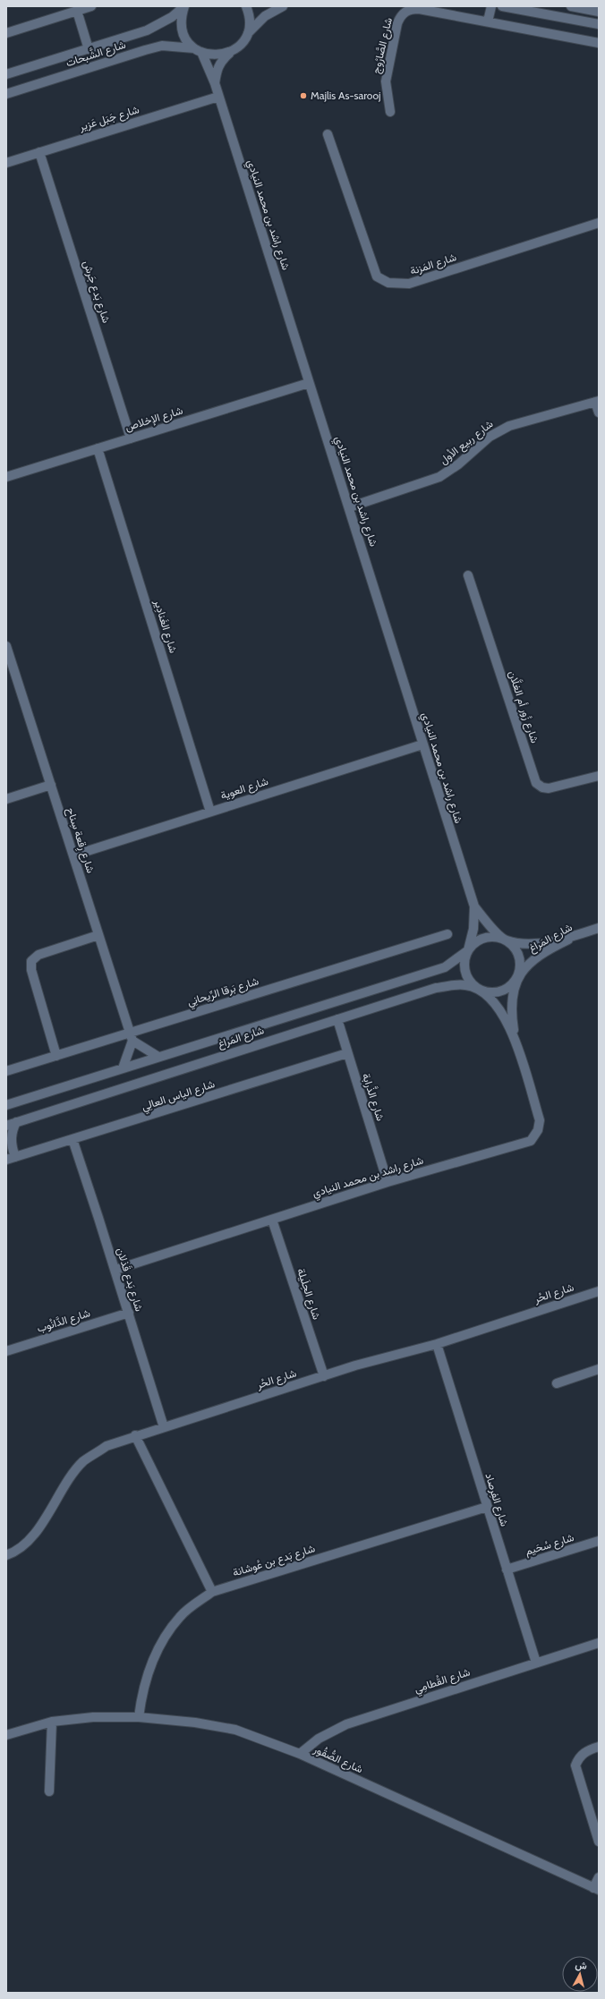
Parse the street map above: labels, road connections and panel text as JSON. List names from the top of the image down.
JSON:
{
  "streets": {
    "street": [
      "شارع الصَّارُوج",
      "شارع الشَّبحات",
      "شارع جَبَل عَزير",
      "شارع راشد بن محمد النيادي",
      "شارع المَزنة",
      "شارع بَدع جَرش",
      "شارع الإخلاص",
      "شارع ربيع الأول",
      "شارع الغَنادِير",
      "شارع زُور أم الغلَّان",
      "شارع العوية",
      "شارع رِقعة سِناح",
      "شارع المَراغ",
      "شارع بَرقا الرِّيحانِي",
      "شارع الياس العالِي",
      "شارع الذَّرابة",
      "شارع بَدع قَذلان",
      "شارع الحُر",
      "شارع الحِلَيلة",
      "شارع الدَّانُوب",
      "شارع الفِرصاد",
      "شارع سُحَيم",
      "شارع بَدع بن عُوشانة",
      "شارع القُطامِي",
      "شارع الصُّقُور"
    ]
  },
  "crossings": [
    ["شارع الشَّبحات", "شارع راشد بن محمد النيادي"],
    ["شارع جَبَل عَزير", "شارع راشد بن محمد النيادي"],
    ["شارع جَبَل عَزير", "شارع بَدع جَرش"],
    ["شارع راشد بن محمد النيادي", "شارع الإخلاص"],
    ["شارع راشد بن محمد النيادي", "شارع ربيع الأول"],
    ["شارع راشد بن محمد النيادي", "شارع العوية"],
    ["شارع راشد بن محمد النيادي", "شارع المَراغ"],
    ["شارع راشد بن محمد النيادي", "شارع الذَّرابة"],
    ["شارع راشد بن محمد النيادي", "شارع بَدع قَذلان"],
    ["شارع راشد بن محمد النيادي", "شارع الحِلَيلة"],
    ["شارع بَدع جَرش", "شارع الإخلاص"],
    ["شارع الإخلاص", "شارع الغَنادِير"],
    ["شارع الغَنادِير", "شارع العوية"],
    ["شارع العوية", "شارع رِقعة سِناح"],
    ["شارع رِقعة سِناح", "شارع بَرقا الرِّيحانِي"],
    ["شارع المَراغ", "شارع الياس العالِي"],
    ["شارع المَراغ", "شارع الذَّرابة"],
    ["شارع الياس العالِي", "شارع الذَّرابة"],
    ["شارع الياس العالِي", "شارع بَدع قَذلان"],
    ["شارع بَدع قَذلان", "شارع الحُر"],
    ["شارع بَدع قَذلان", "شارع الدَّانُوب"],
    ["شارع الحُر", "شارع الحِلَيلة"],
    ["شارع الحُر", "شارع الفِرصاد"],
    ["شارع الفِرصاد", "شارع سُحَيم"],
    ["شارع الفِرصاد", "شارع بَدع بن عُوشانة"],
    ["شارع الفِرصاد", "شارع القُطامِي"],
    ["شارع بَدع بن عُوشانة", "شارع الصُّقُور"],
    ["شارع القُطامِي", "شارع الصُّقُور"]
  ],
  "places": ["Majlis As-sarooj"],
  "north": "top"
}
